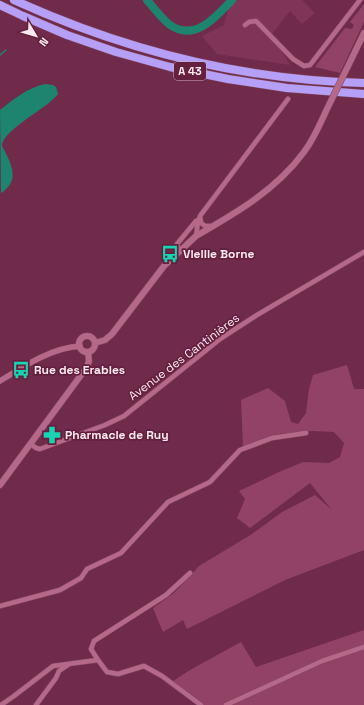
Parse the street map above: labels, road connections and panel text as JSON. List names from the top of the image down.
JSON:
{
  "streets": {
    "highway": ["A 43"],
    "street": ["Avenue des Cantinières"]
  },
  "places": {
    "bus stop": ["Vieille Borne", "Rue des Erables"],
    "pharmacy": ["Pharmacie de Ruy"]
  },
  "north": "bottom right"
}
